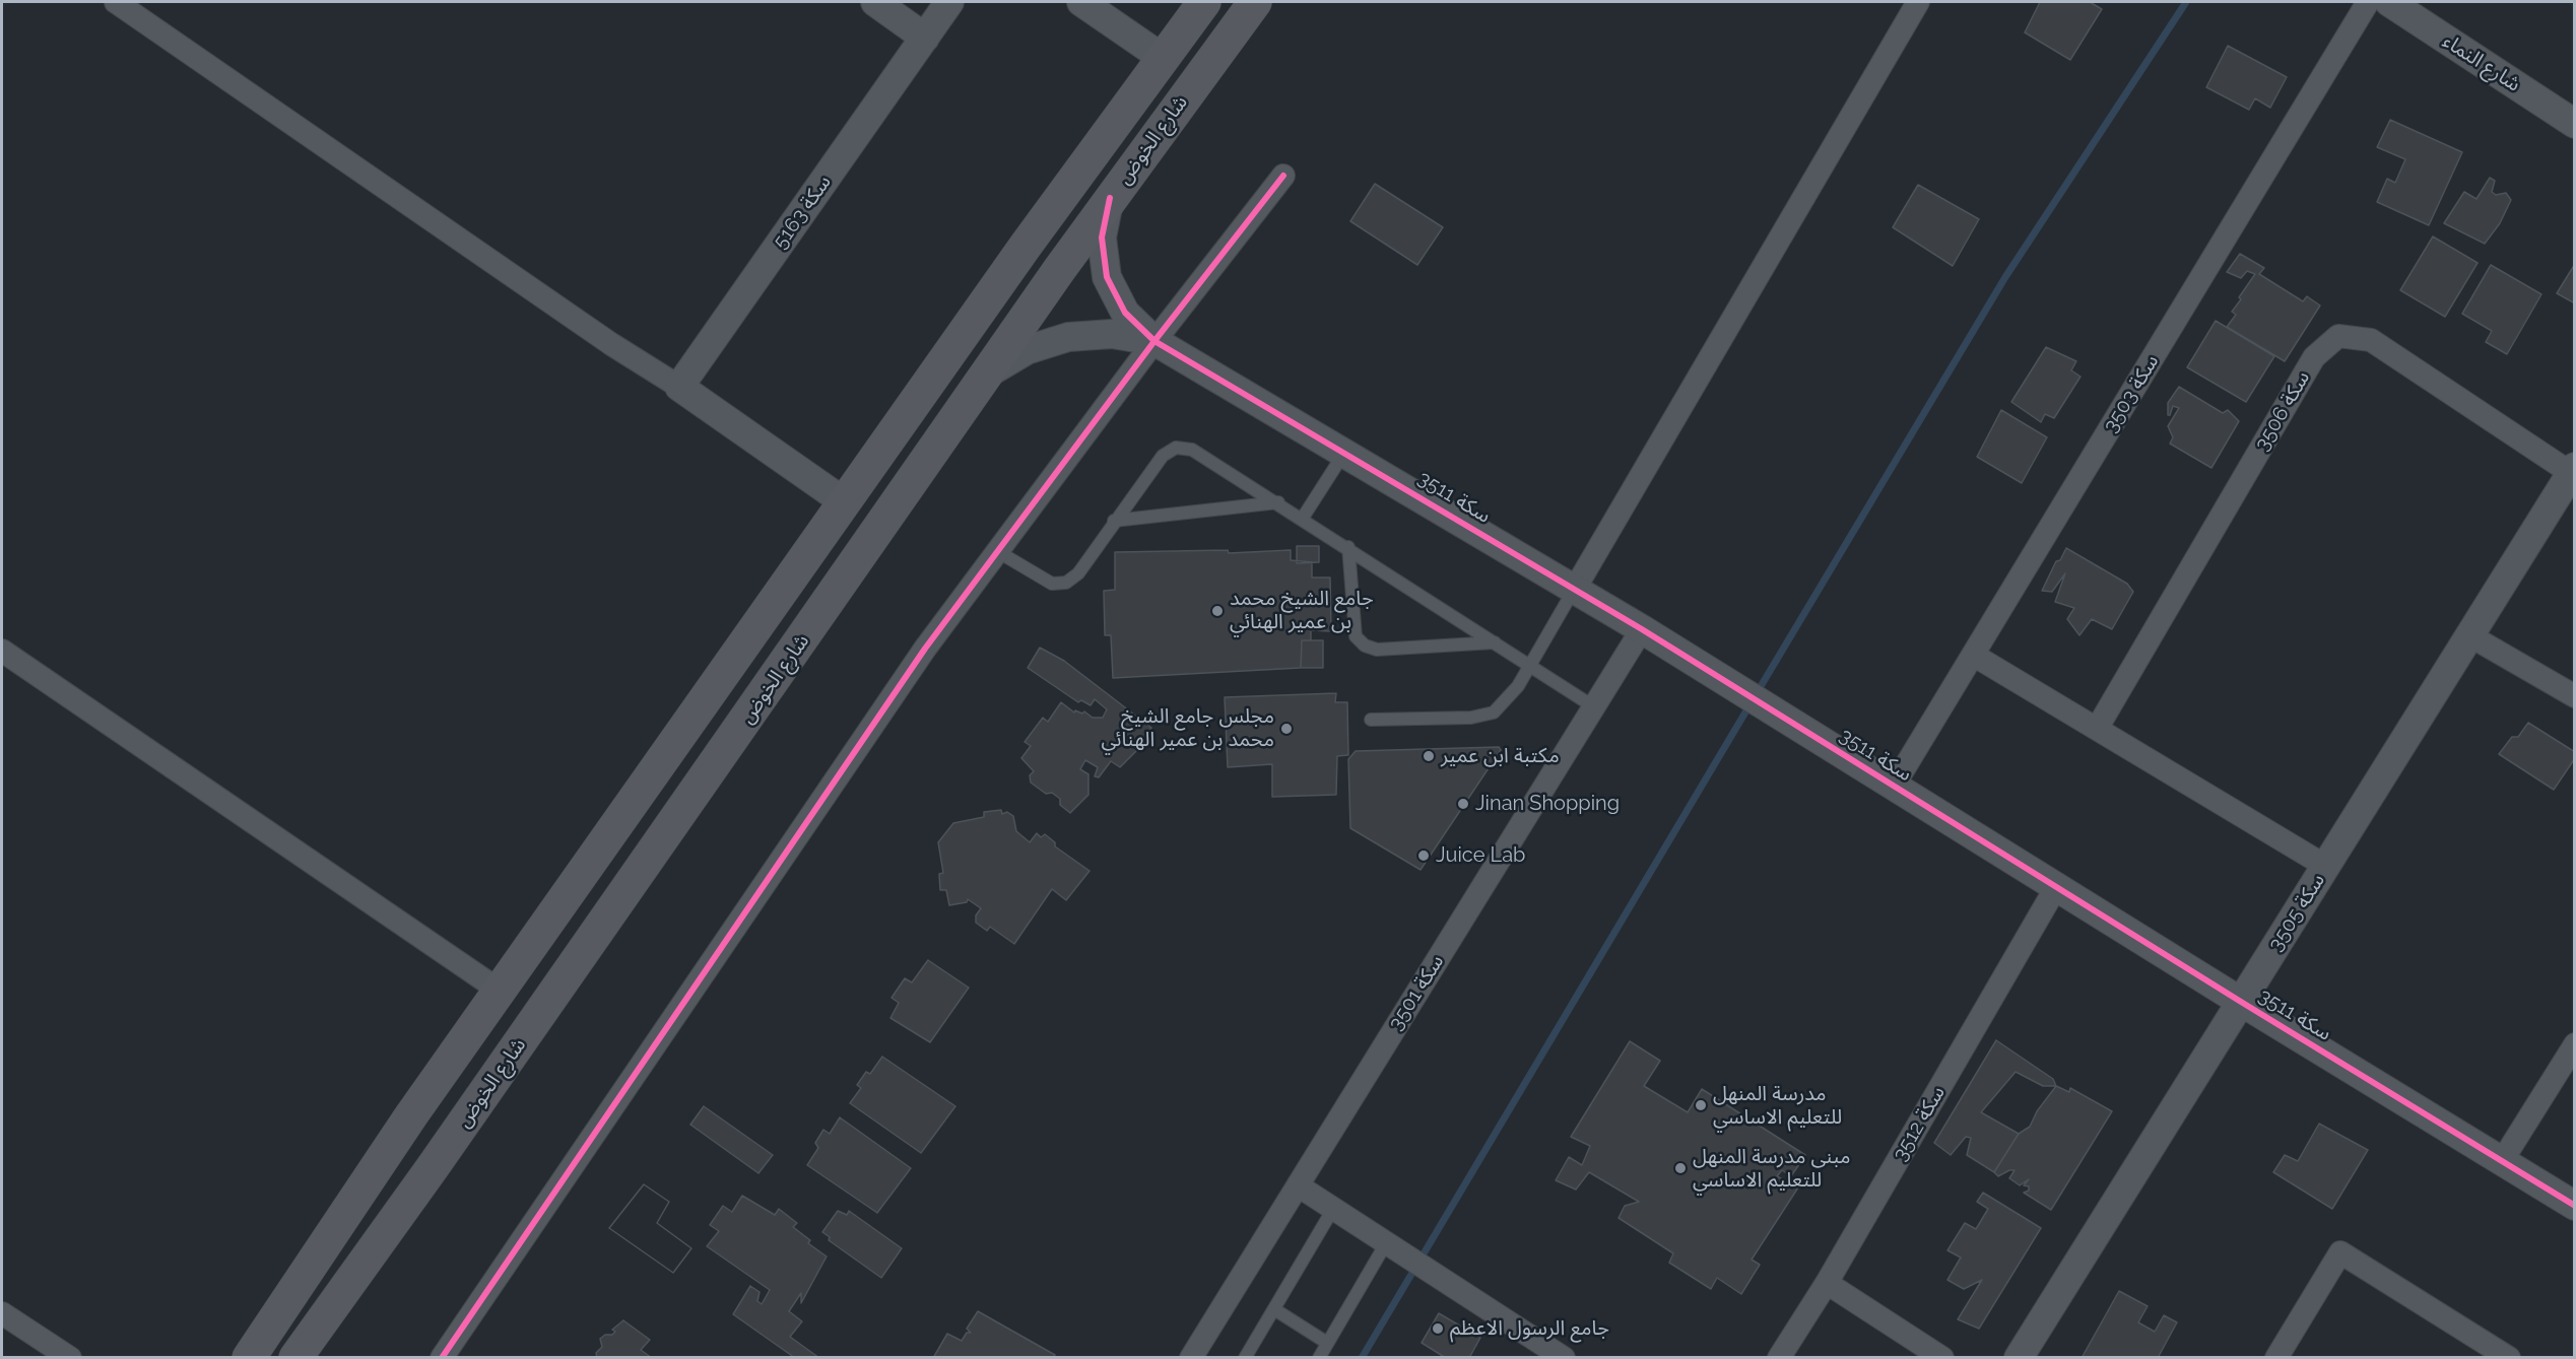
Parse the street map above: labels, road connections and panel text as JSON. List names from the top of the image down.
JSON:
{
  "streets": {
    "main road": ["شارع الخوض"],
    "street": [
      "شارع النماء",
      "سكة 5163",
      "سكة 3503",
      "سكة 3506",
      "سكة 3511",
      "سكة 3505",
      "سكة 3501",
      "سكة 3512"
    ]
  },
  "crossings": [
    ["سكة 3503", "سكة 3511"],
    ["سكة 3506", "سكة 3505"],
    ["سكة 3511", "سكة 3505"],
    ["سكة 3511", "سكة 3501"],
    ["سكة 3511", "سكة 3512"]
  ],
  "places": [
    "جامع الشيخ محمد بن عمير الهنائي",
    "مجلس جامع الشيخ محمد بن عمير الهنائي",
    "مكتبة ابن عمير",
    "Jinan Shopping",
    "Juice Lab",
    "مدرسة المنهل للتعليم الاساسي",
    "مبنى مدرسة المنهل للتعليم الاساسي",
    "جامع الرسول الاعظم"
  ]
}
